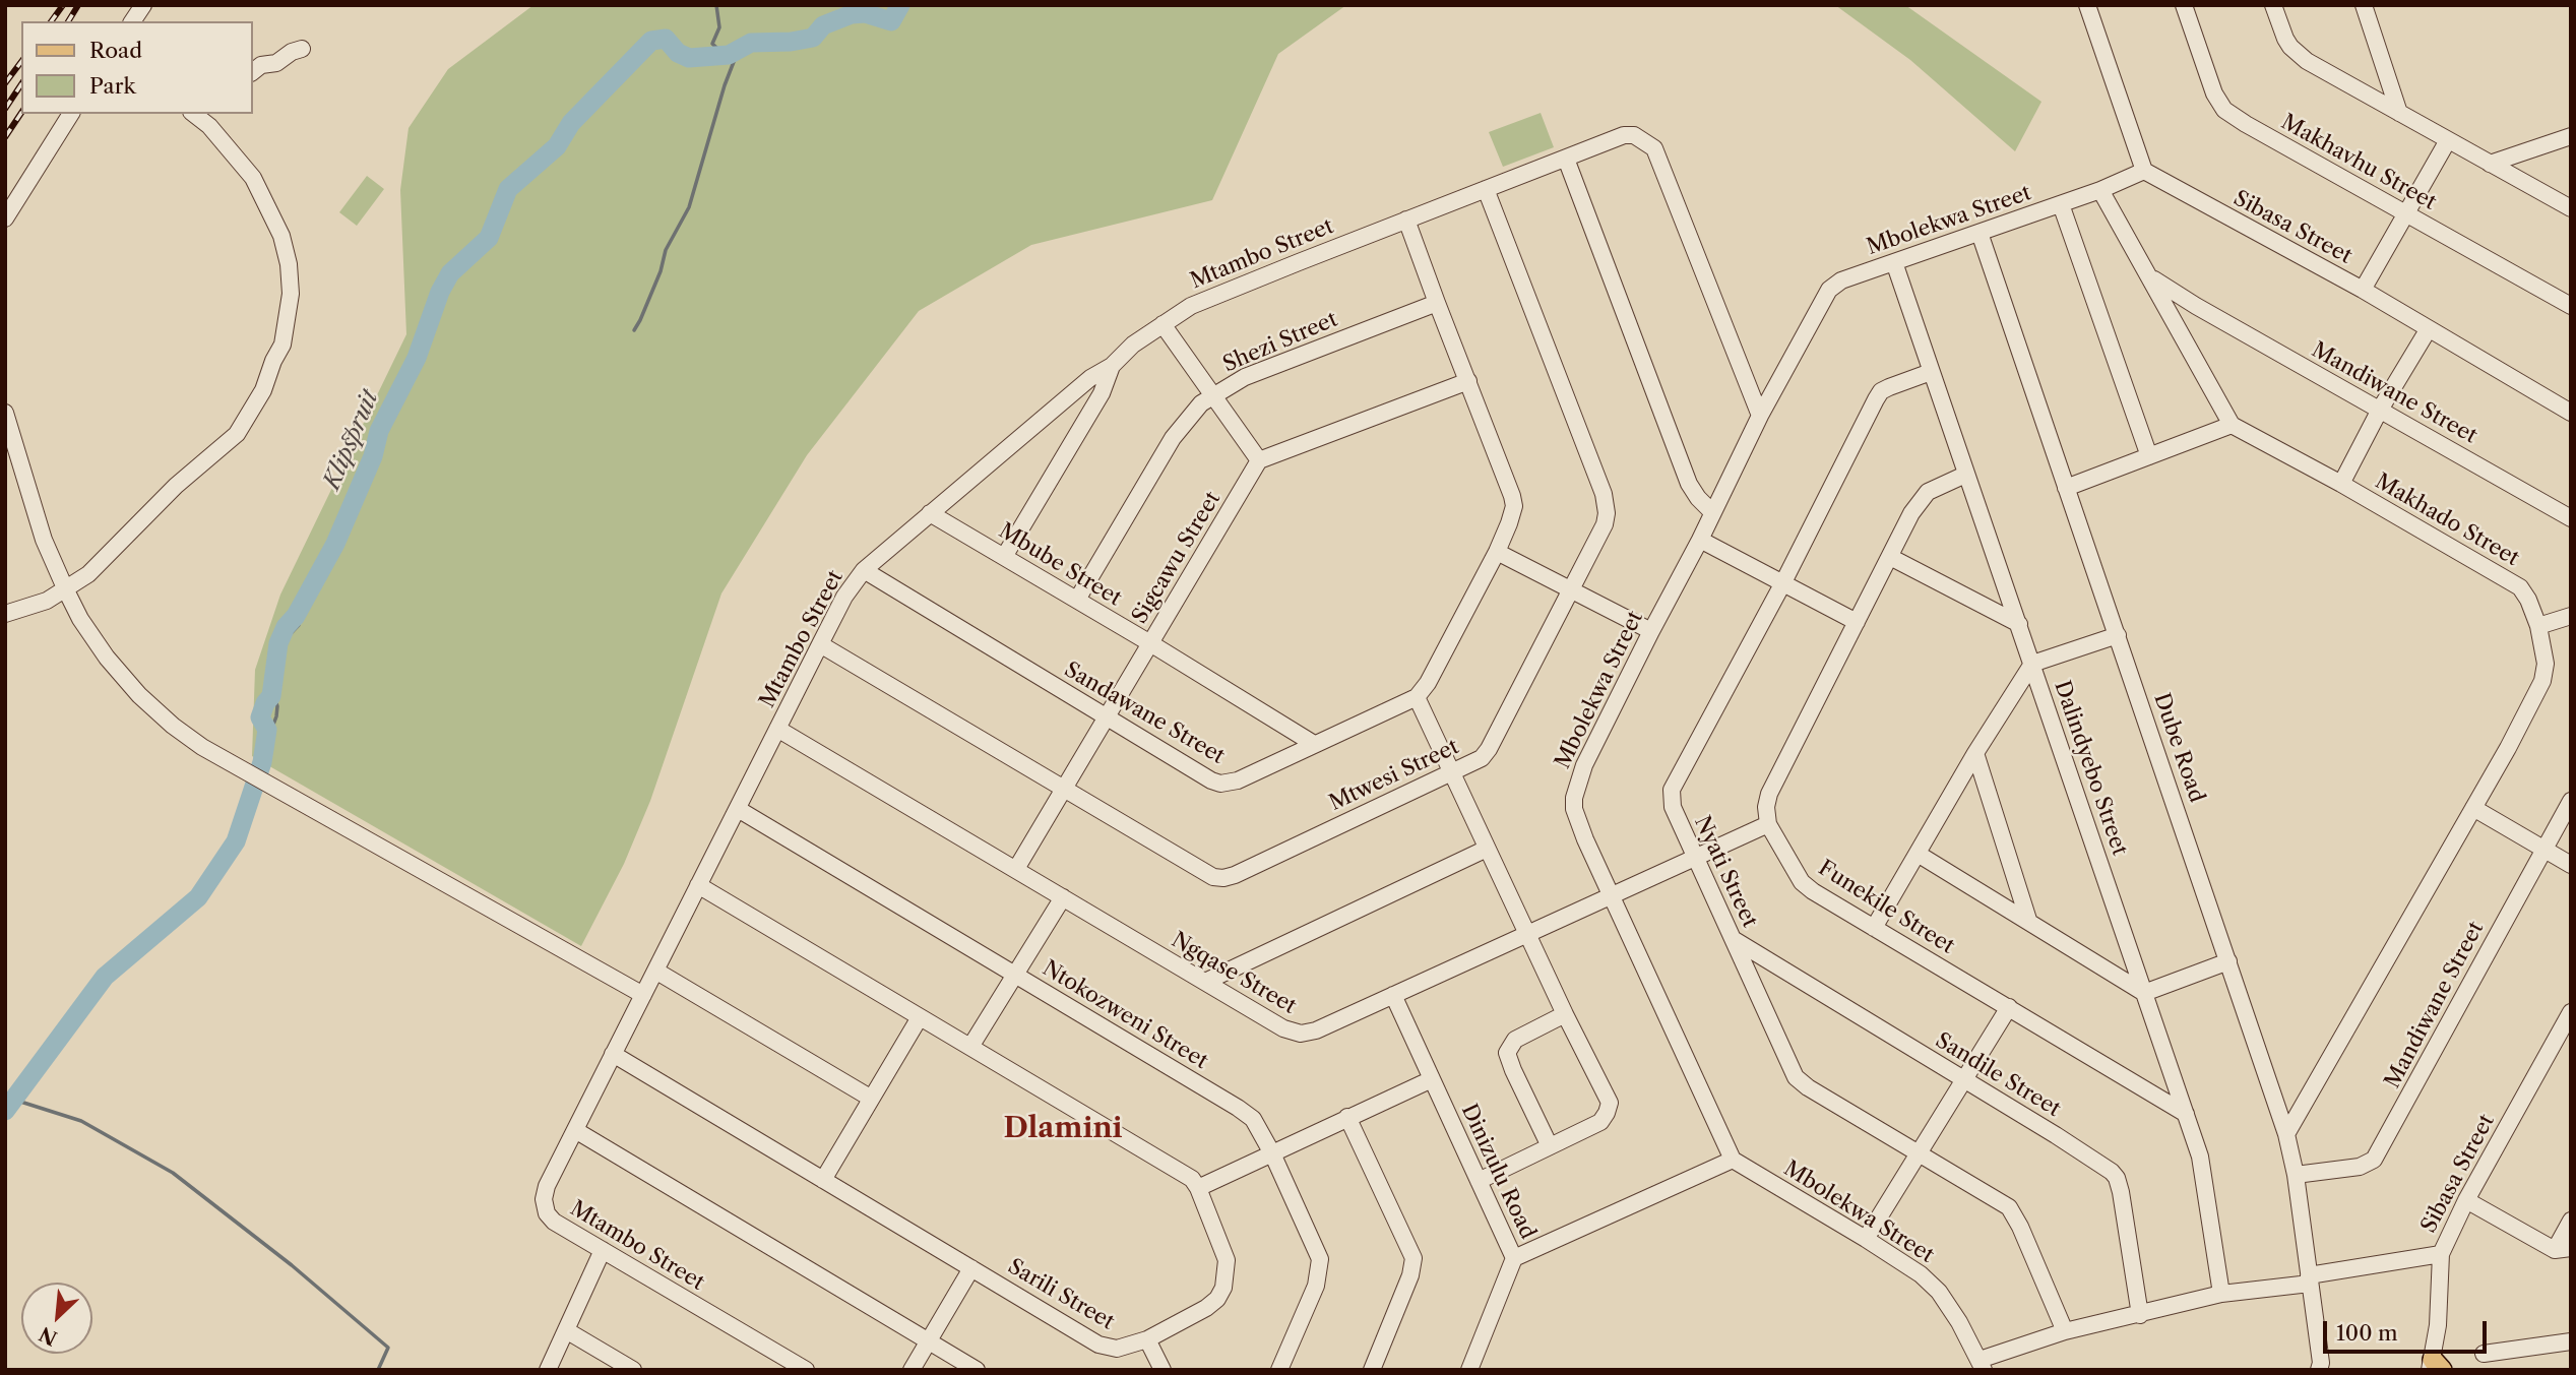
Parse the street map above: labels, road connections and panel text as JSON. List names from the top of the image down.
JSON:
{
  "streets": {
    "street": [
      "Makhavhu Street",
      "Mbolekwa Street",
      "Sibasa Street",
      "Mtambo Street",
      "Shezi Street",
      "Mandiwane Street",
      "Makhado Street",
      "Sigcawu Street",
      "Mbube Street",
      "Sandawane Street",
      "Dube Road",
      "Dalindyebo Street",
      "Mtwesi Street",
      "Nyati Street",
      "Funekile Street",
      "Ngqase Street",
      "Ntokozweni Street",
      "Sandile Street",
      "Dinizulu Road",
      "Sarili Street"
    ]
  },
  "crossings": [
    ["Mbolekwa Street", "Sibasa Street"],
    ["Mbolekwa Street", "Mtambo Street"],
    ["Mbolekwa Street", "Dube Road"],
    ["Mbolekwa Street", "Dalindyebo Street"],
    ["Mbolekwa Street", "Ngqase Street"],
    ["Mtambo Street", "Mbube Street"],
    ["Mtambo Street", "Sandawane Street"],
    ["Mtambo Street", "Mtwesi Street"],
    ["Mtambo Street", "Ngqase Street"],
    ["Mtambo Street", "Ntokozweni Street"],
    ["Mtambo Street", "Sarili Street"],
    ["Shezi Street", "Mbube Street"],
    ["Mandiwane Street", "Dube Road"],
    ["Makhado Street", "Dube Road"],
    ["Sigcawu Street", "Mbube Street"],
    ["Sigcawu Street", "Sandawane Street"],
    ["Sigcawu Street", "Mtwesi Street"],
    ["Sigcawu Street", "Ngqase Street"],
    ["Mbube Street", "Sandawane Street"],
    ["Dalindyebo Street", "Nyati Street"],
    ["Dalindyebo Street", "Funekile Street"],
    ["Nyati Street", "Ngqase Street"],
    ["Nyati Street", "Sandile Street"],
    ["Funekile Street", "Ngqase Street"],
    ["Ngqase Street", "Dinizulu Road"]
  ],
  "districts": ["Dlamini"],
  "water": ["Klipspruit"],
  "legend": ["Road", "Park"],
  "scale_bar": "100 m",
  "north": "bottom left"
}
